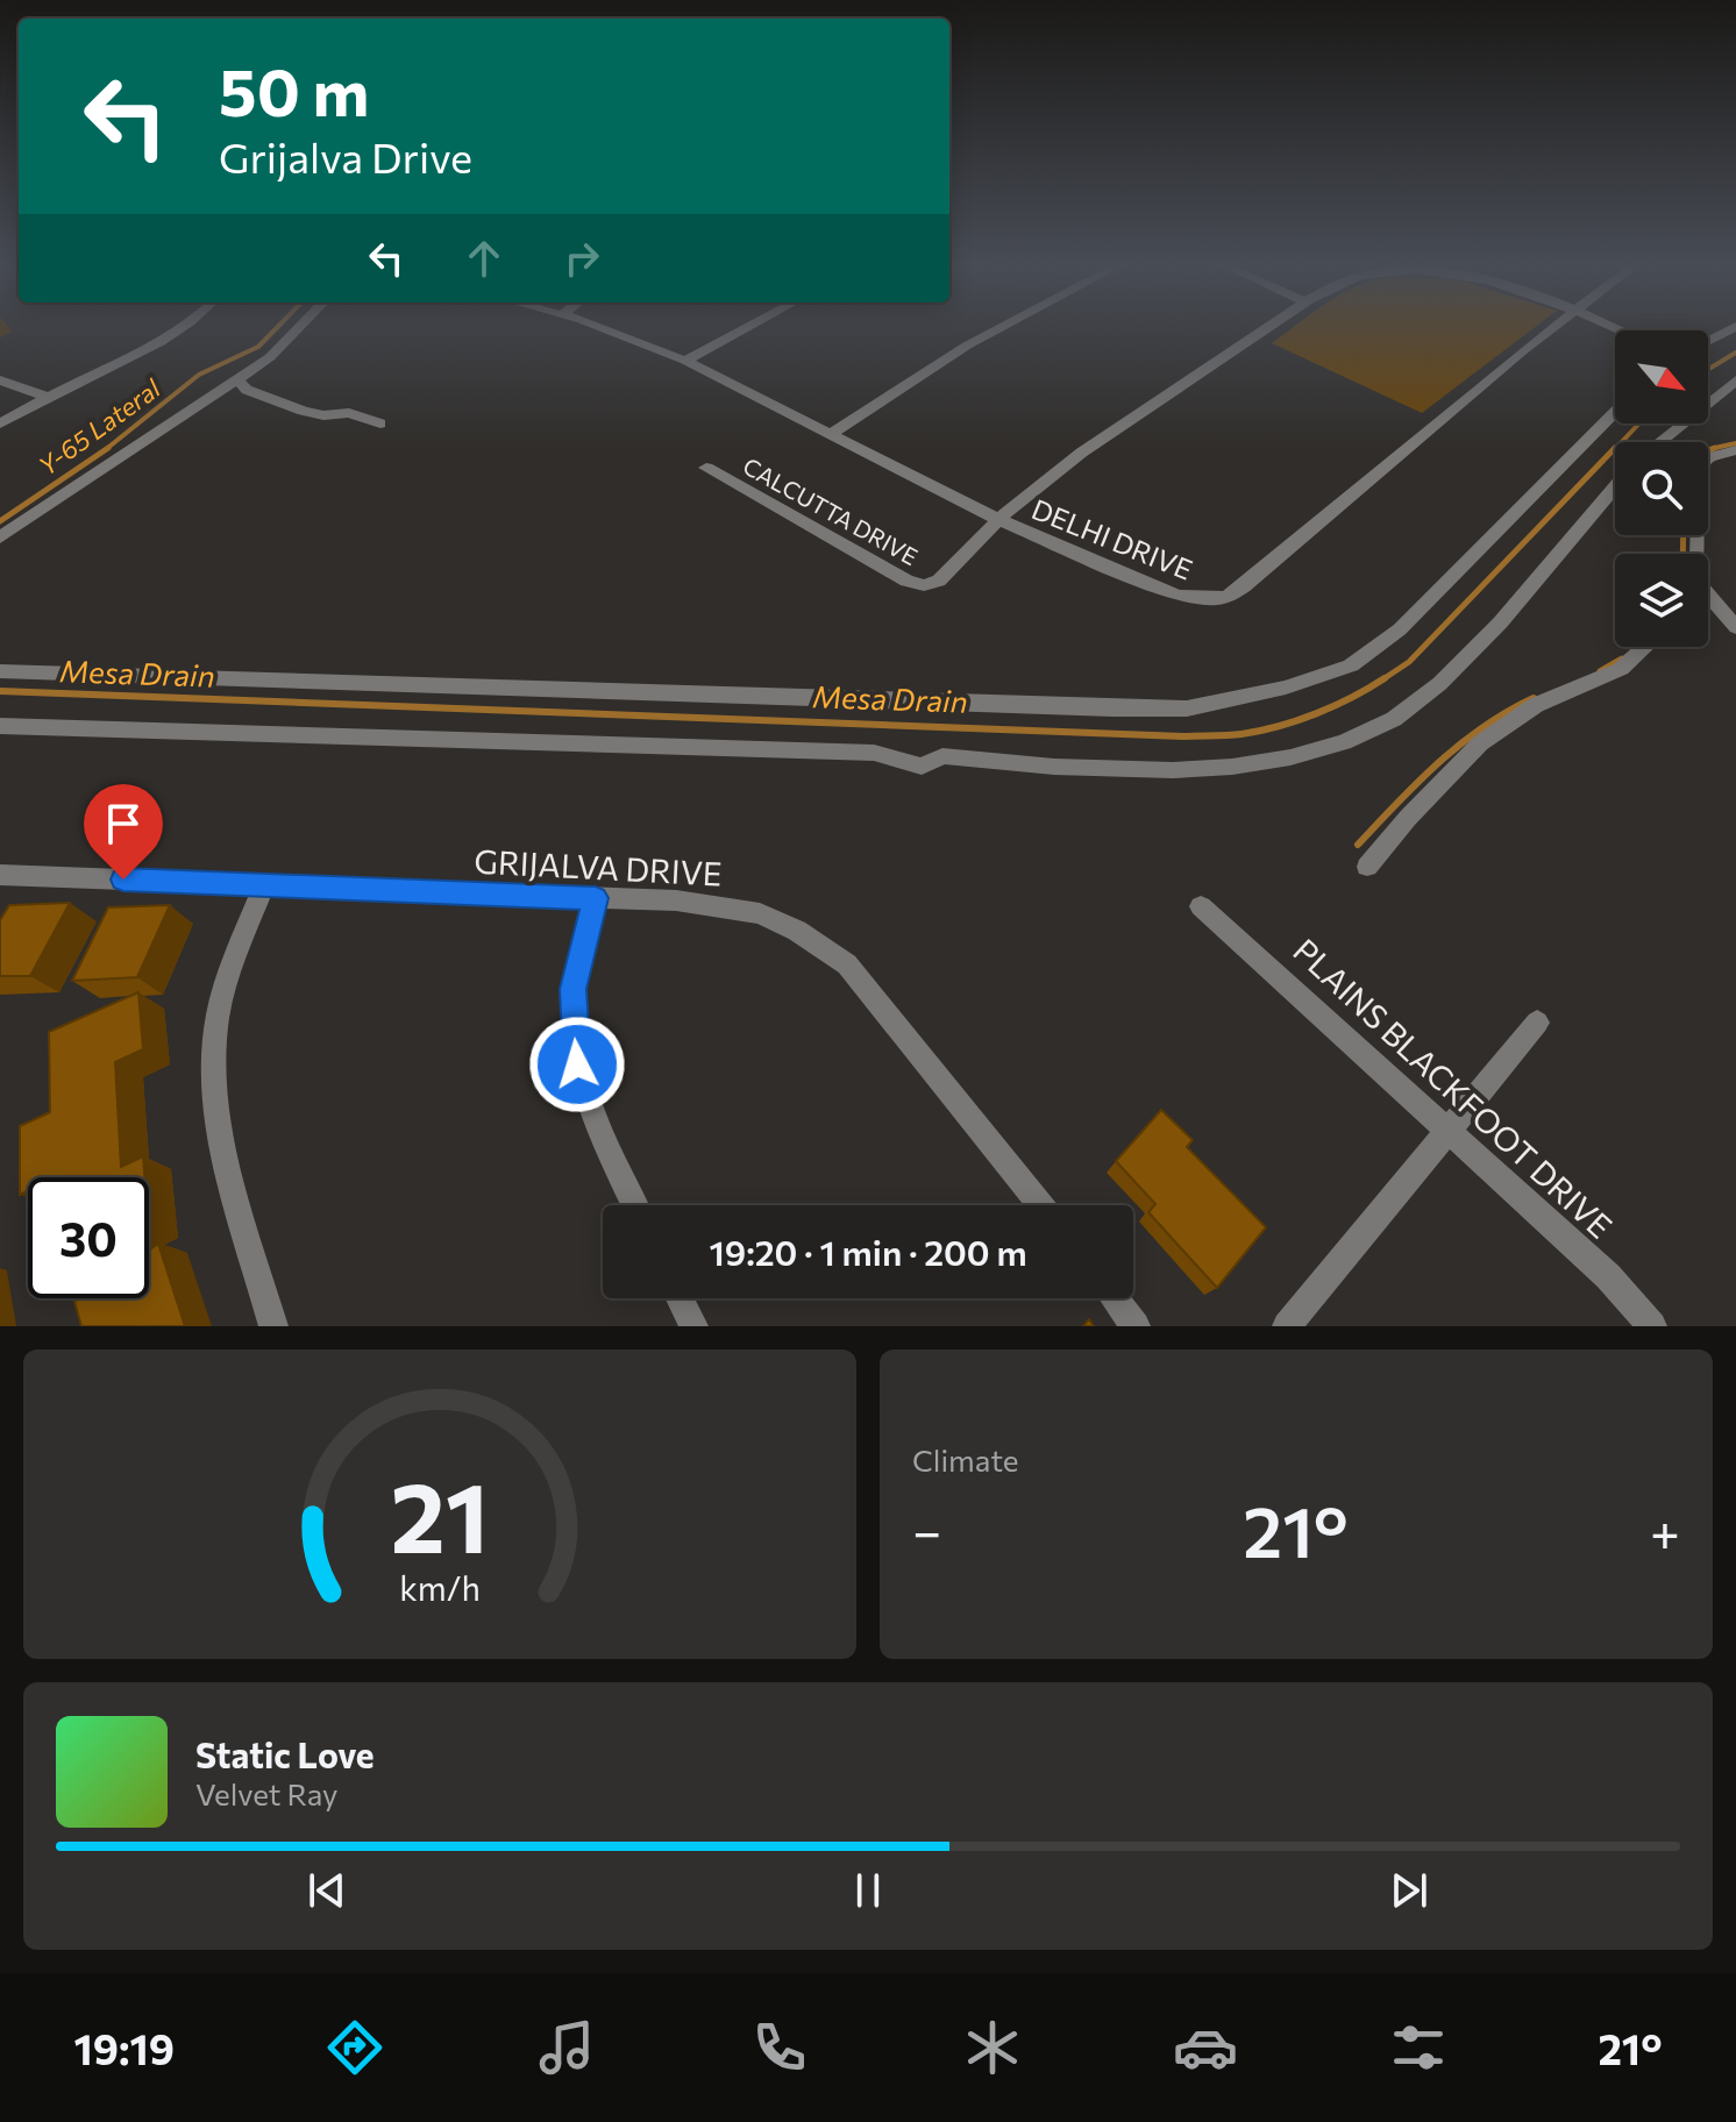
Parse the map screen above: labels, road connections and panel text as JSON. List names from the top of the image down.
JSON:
{
  "streets": {
    "street": [
      "CALCUTTA DRIVE",
      "DELHI DRIVE",
      "GRIJALVA DRIVE",
      "PLAINS BLACKFOOT DRIVE"
    ]
  },
  "crossings": [
    ["CALCUTTA DRIVE", "DELHI DRIVE"]
  ],
  "water": ["Y-65 Lateral", "Mesa Drain"],
  "north": "bottom right",
  "page": {
    "turn": ["50 m", "Grijalva Drive"],
    "limit": "30",
    "trip": "19:20 · 1 min · 200 m",
    "tile": "Climate",
    "heat": ["−", "21°", "+"],
    "song": ["Static Love", "Velvet Ray"],
    "tabs": ["19:19", "21°"],
    "gauge": ["21", "km/h"]
  }
}
